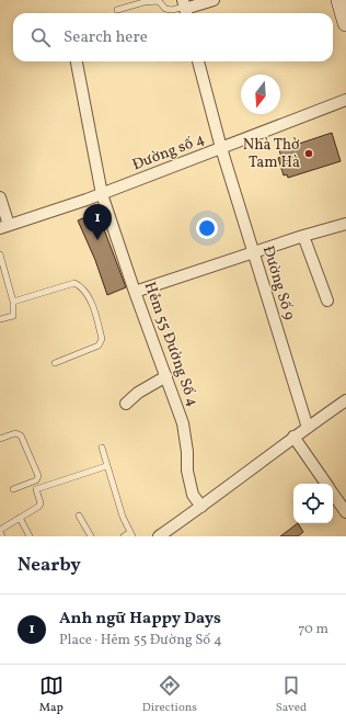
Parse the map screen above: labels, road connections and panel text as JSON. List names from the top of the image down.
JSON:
{
  "streets": {
    "street": ["Đường số 4", "Đường Số 9", "Hẻm 55 Đường Số 4"]
  },
  "crossings": [
    ["Đường số 4", "Đường Số 9"],
    ["Đường số 4", "Hẻm 55 Đường Số 4"]
  ],
  "places": ["Nhà Thờ Tam Hà"],
  "north": "bottom",
  "page": {
    "search": "Search here",
    "pins": "1",
    "heading": "Nearby",
    "list": [
      {
        "mark": "1",
        "name": "Anh ngữ Happy Days",
        "note": "Place · Hẻm 55 Đường Số 4",
        "value": "70 m"
      }
    ],
    "nav": ["Map", "Directions", "Saved"]
  }
}
